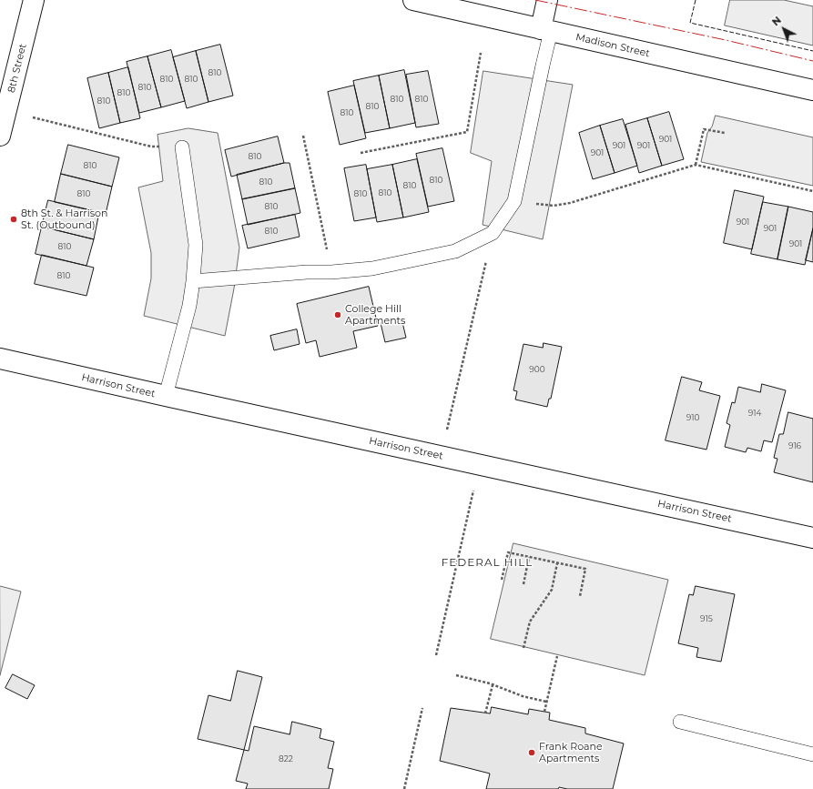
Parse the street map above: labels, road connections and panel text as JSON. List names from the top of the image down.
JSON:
{
  "streets": {
    "street": ["Madison Street", "8th Street", "Harrison Street"]
  },
  "districts": ["FEDERAL HILL"],
  "places": ["8th St. & Harrison St. (Outbound)", "College Hill Apartments", "Frank Roane Apartments"],
  "house_numbers": [
    "810",
    "810",
    "810",
    "810",
    "810",
    "810",
    "810",
    "810",
    "810",
    "810",
    "901",
    "901",
    "901",
    "901",
    "810",
    "810",
    "810",
    "810",
    "810",
    "810",
    "810",
    "810",
    "810",
    "901",
    "901",
    "810",
    "901",
    "810",
    "810",
    "900",
    "914",
    "910",
    "916",
    "915",
    "822"
  ],
  "north": "top left"
}
